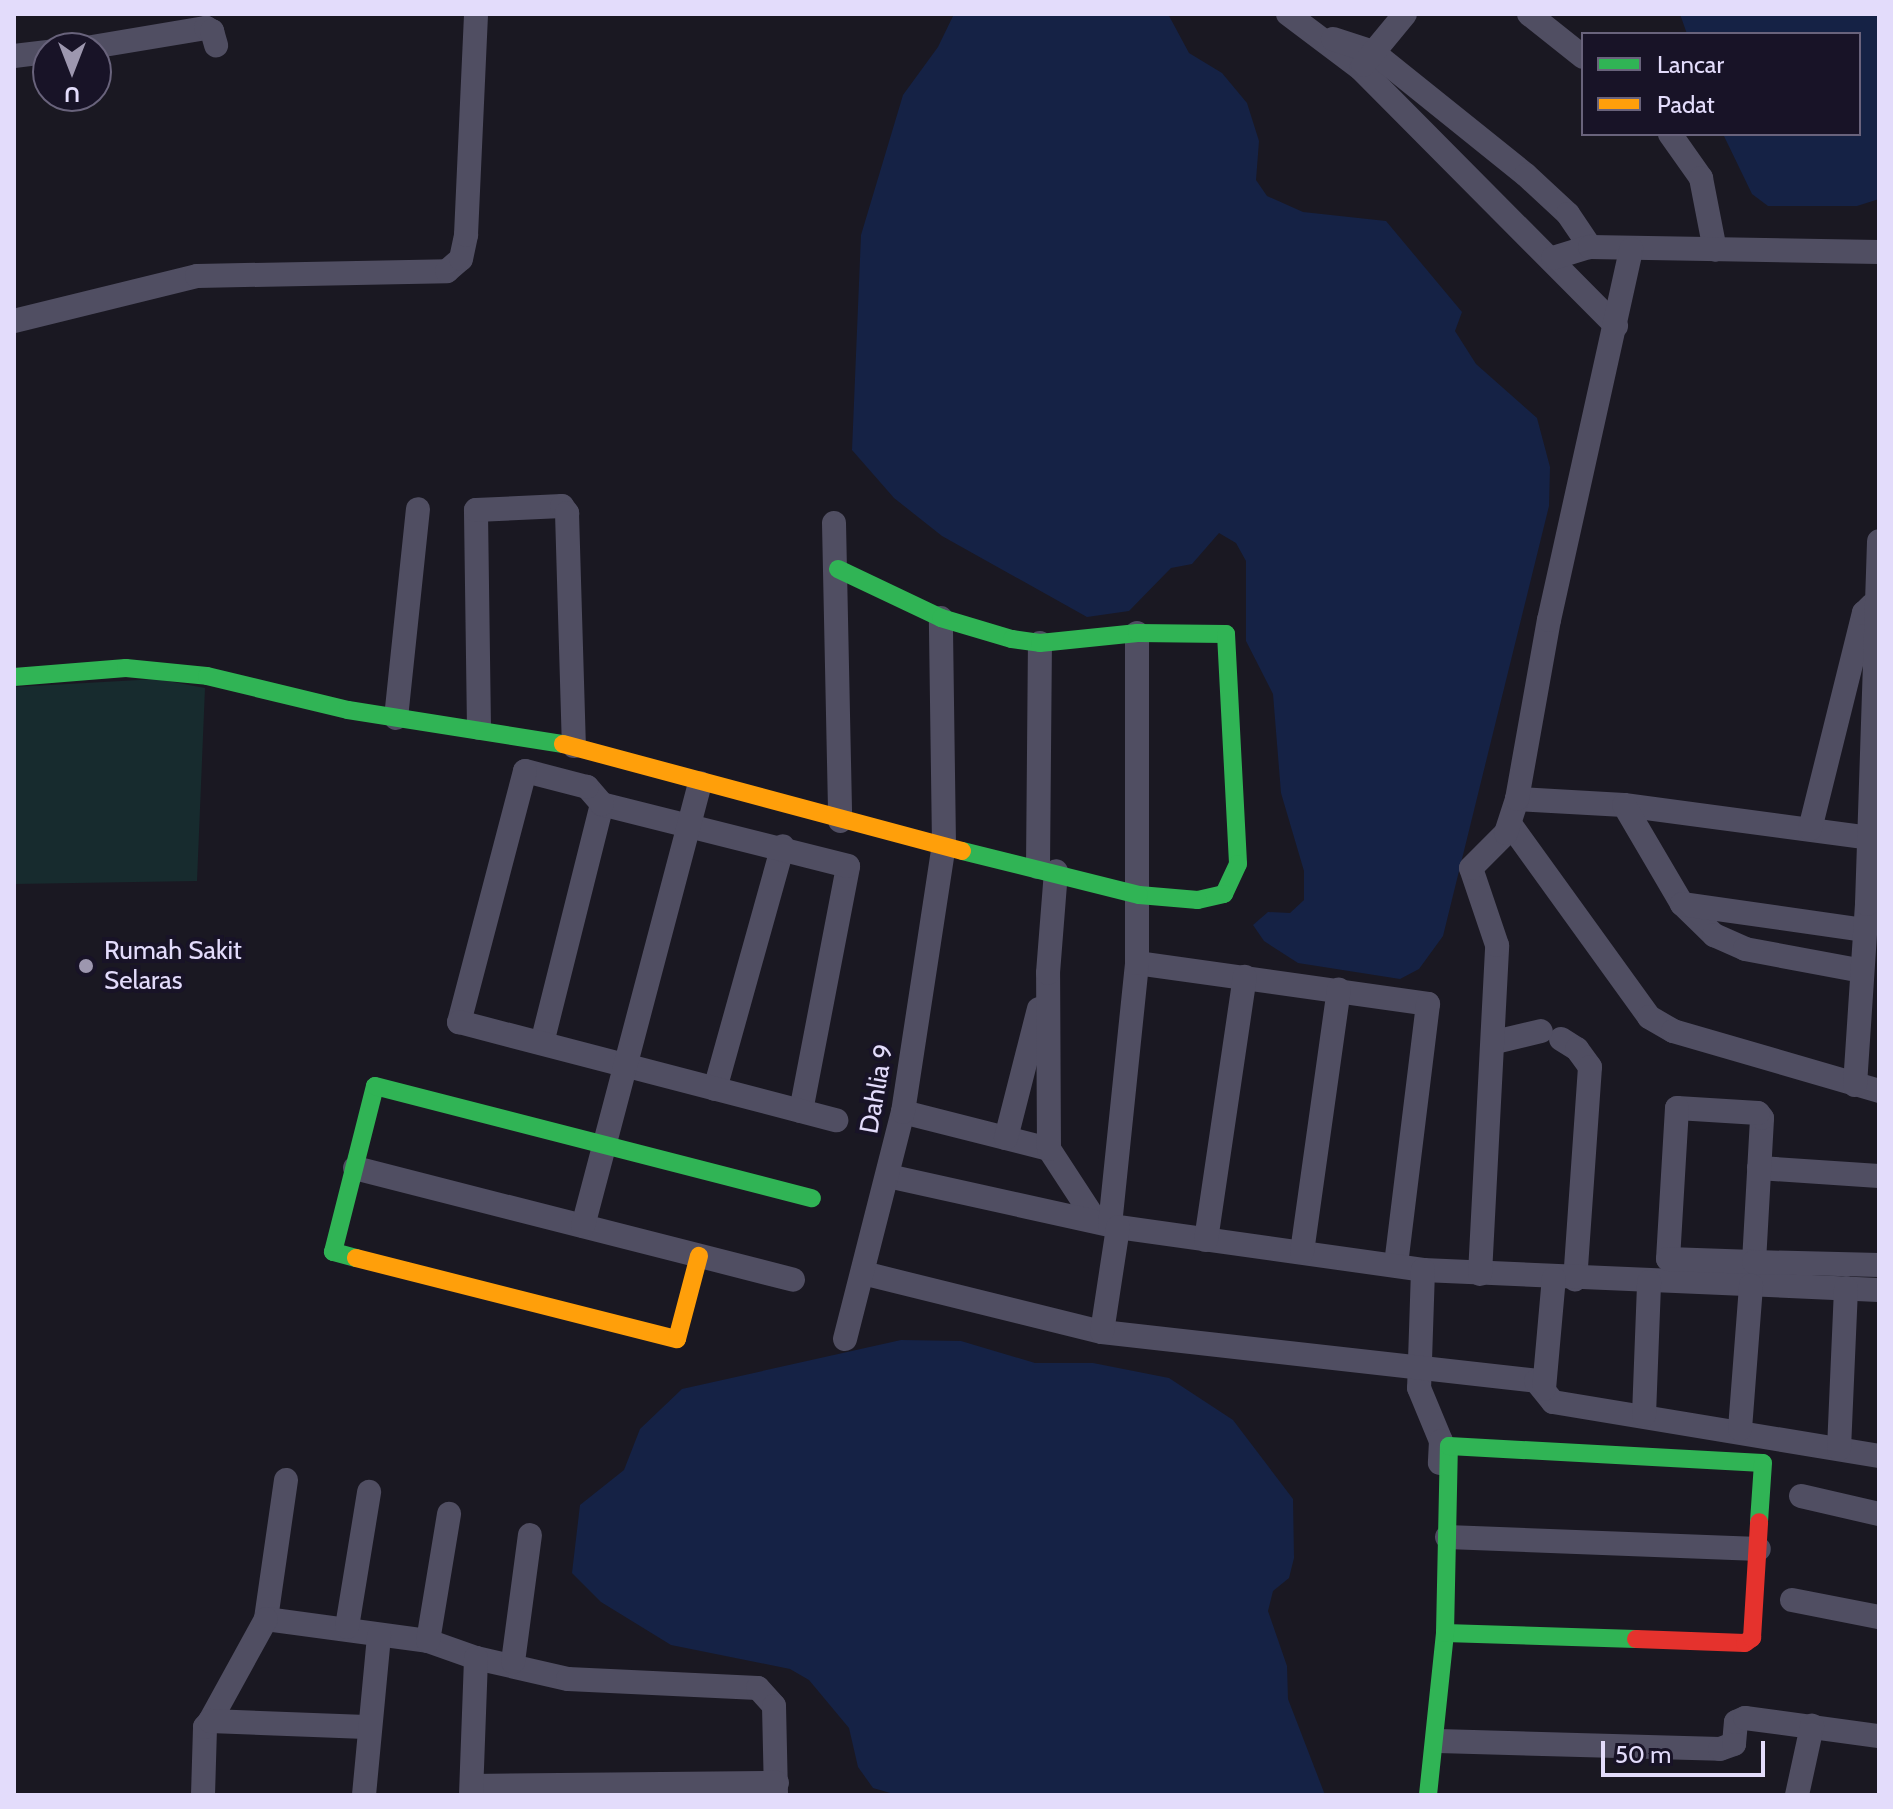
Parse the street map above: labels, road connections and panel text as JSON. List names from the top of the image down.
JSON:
{
  "streets": {
    "street": ["Dahlia 9"]
  },
  "places": ["Rumah Sakit Selaras"],
  "legend": ["Lancar", "Padat"],
  "scale_bar": "50 m",
  "north": "bottom"
}
